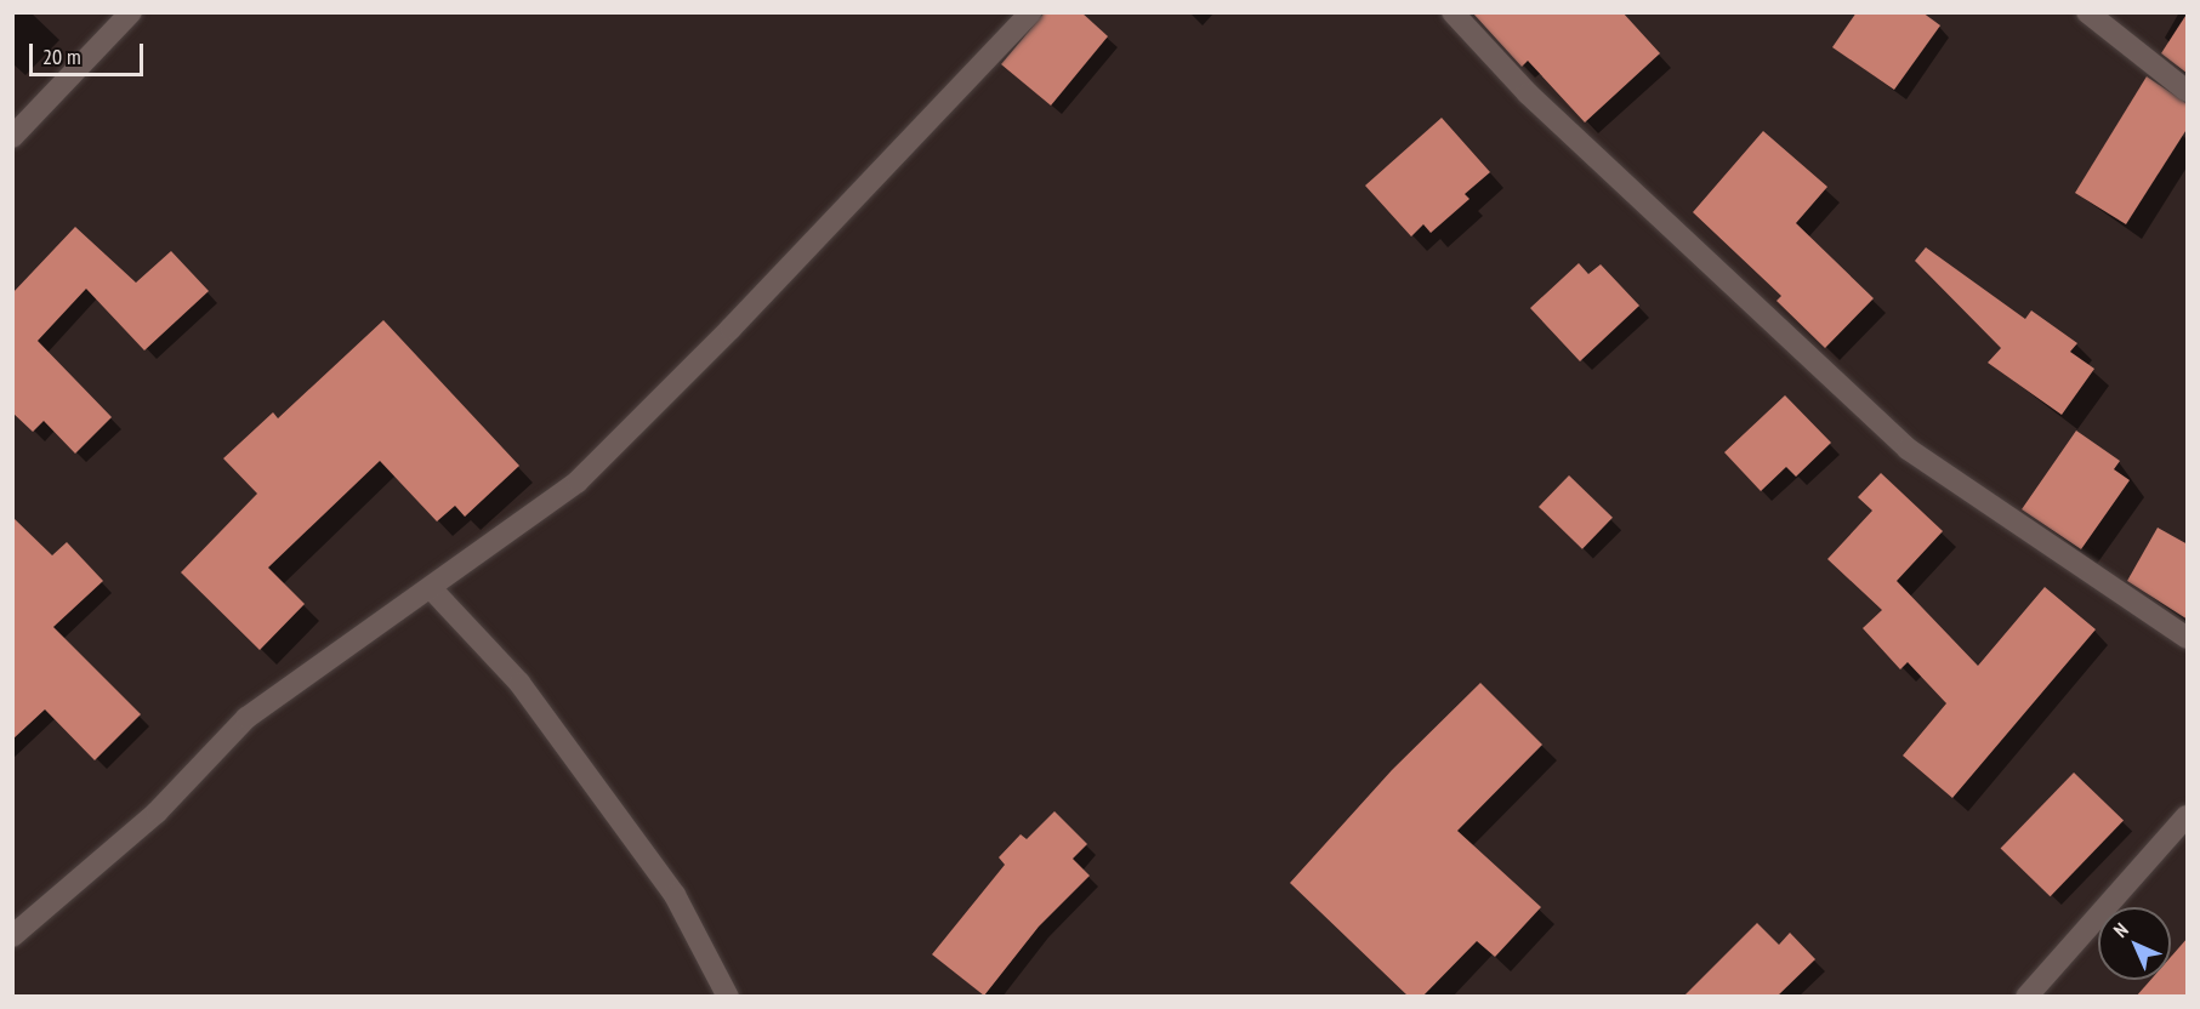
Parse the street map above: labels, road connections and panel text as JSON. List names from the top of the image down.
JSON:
{
  "scale_bar": "20 m",
  "north": "top left"
}
